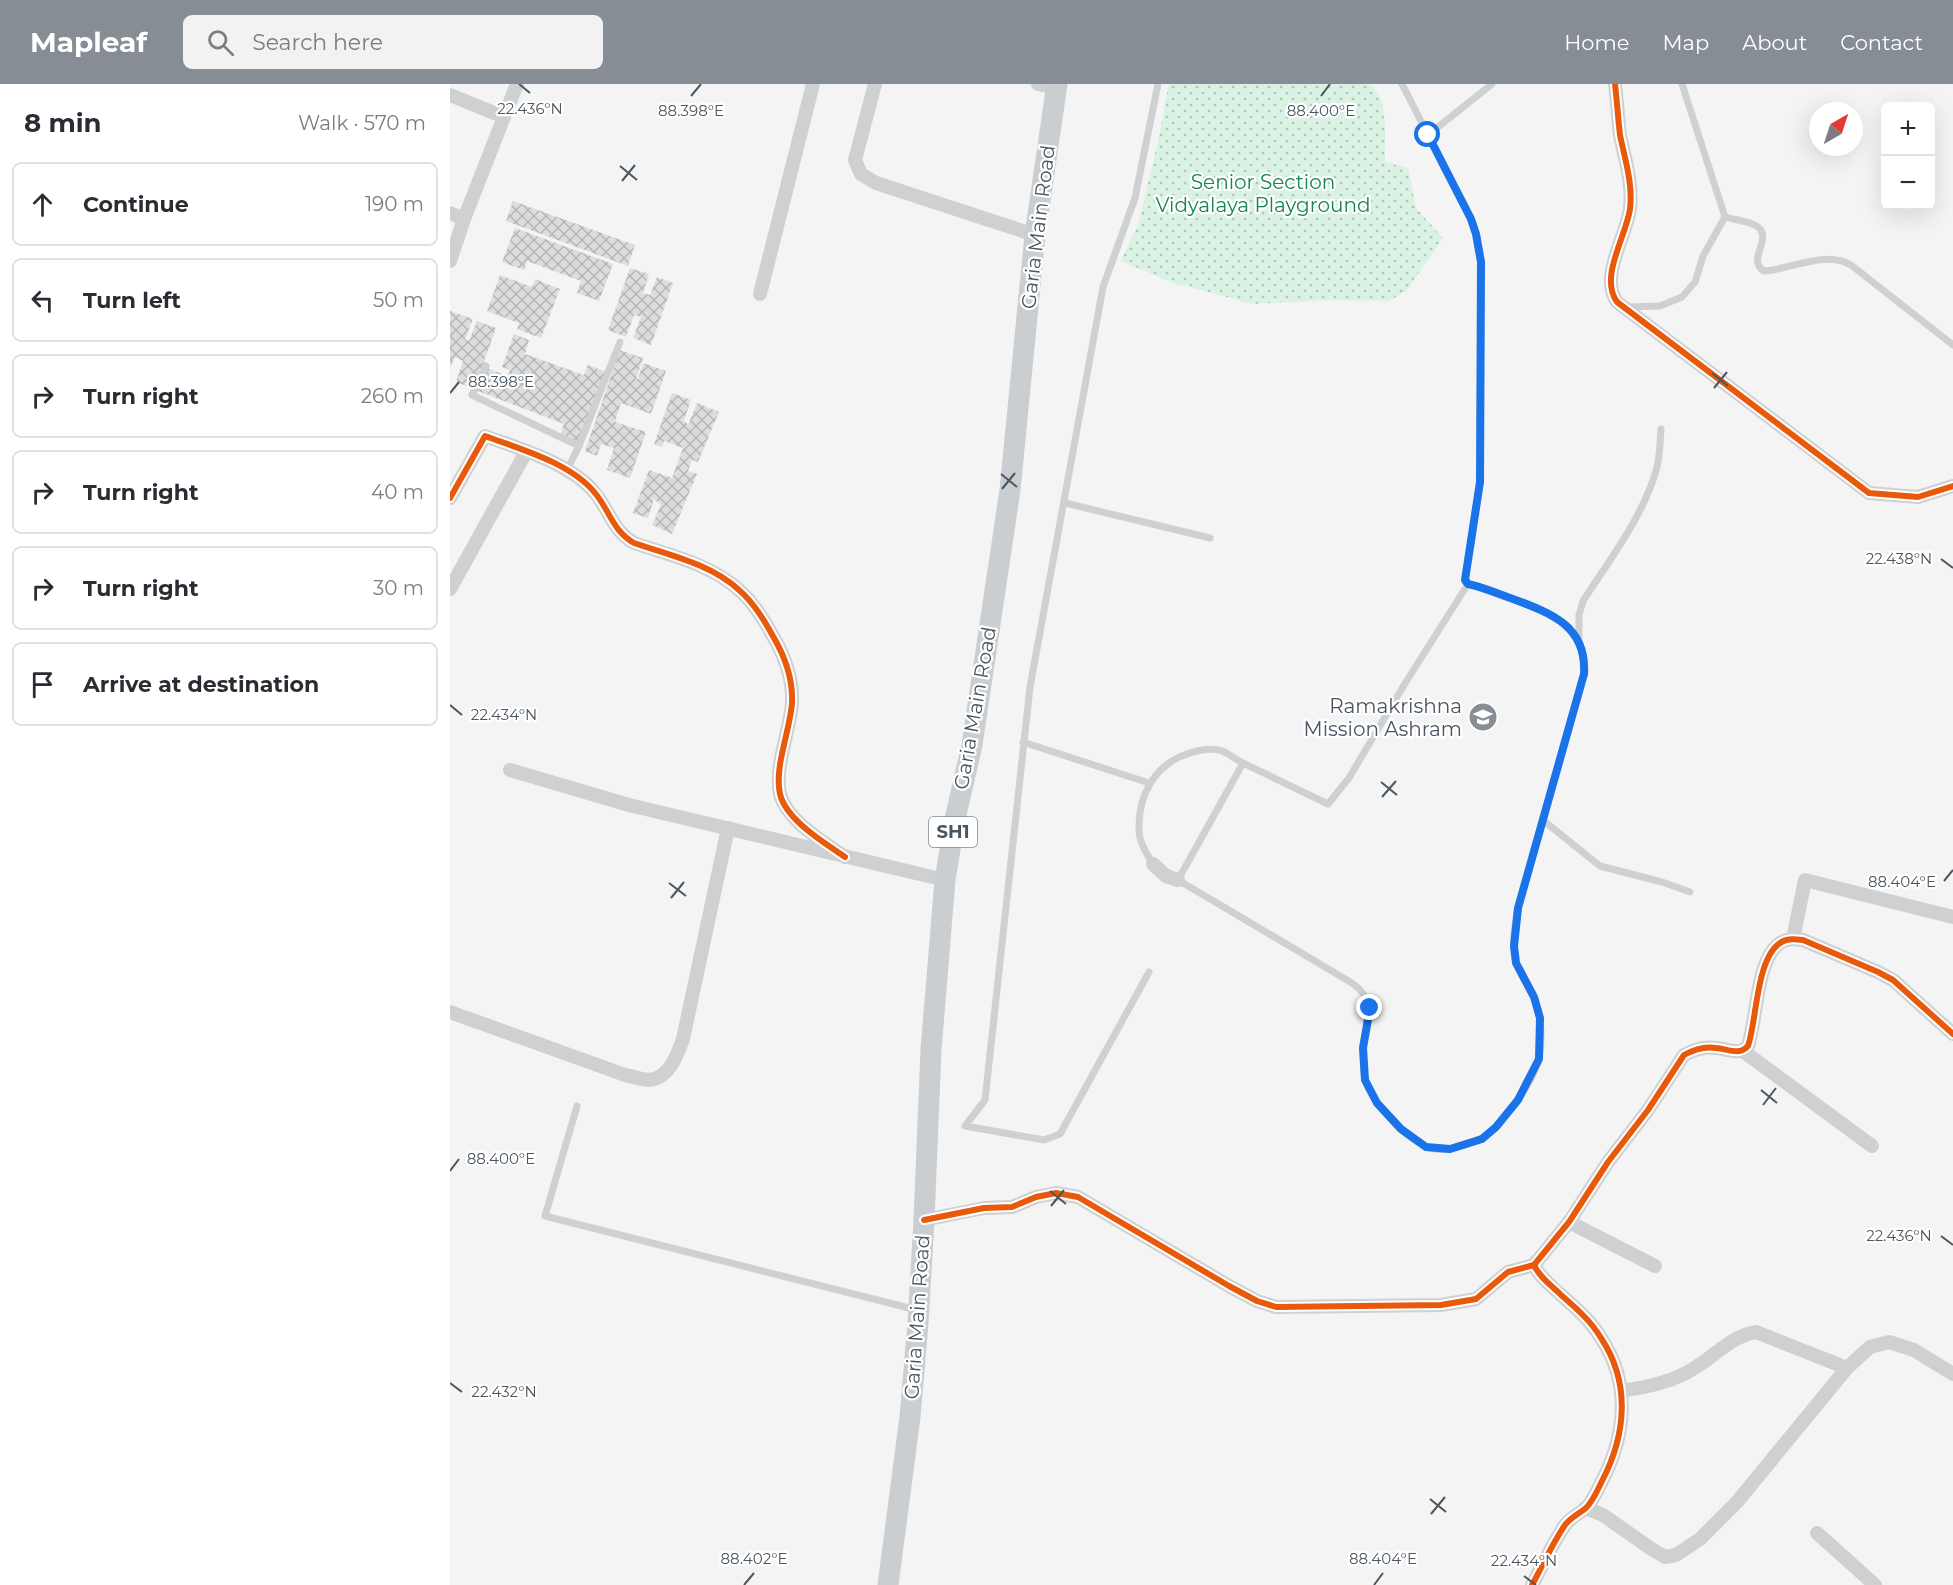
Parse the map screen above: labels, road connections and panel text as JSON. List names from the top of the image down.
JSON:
{
  "streets": {
    "main road": ["Garia Main Road", "SH1"]
  },
  "parks": ["Senior Section Vidyalaya Playground"],
  "places": {
    "school or university": ["Ramakrishna Mission Ashram"]
  },
  "north": "top right",
  "page": {
    "header": "Mapleaf",
    "search": "Search here",
    "nav": [
      "Home",
      "Map",
      "About",
      "Contact"
    ],
    "heading": ["8 min", "Walk · 570 m"],
    "map_buttons": ["+", "−"],
    "list": [
      ["Continue", "190 m"],
      ["Turn left", "50 m"],
      ["Turn right", "260 m"],
      ["Turn right", "40 m"],
      ["Turn right", "30 m"],
      "Arrive at destination"
    ]
  },
  "coordinates": [
    "22.436°N",
    "88.398°E",
    "88.400°E",
    "22.438°N",
    "22.434°N",
    "88.404°E",
    "22.432°N",
    "88.402°E"
  ]
}
